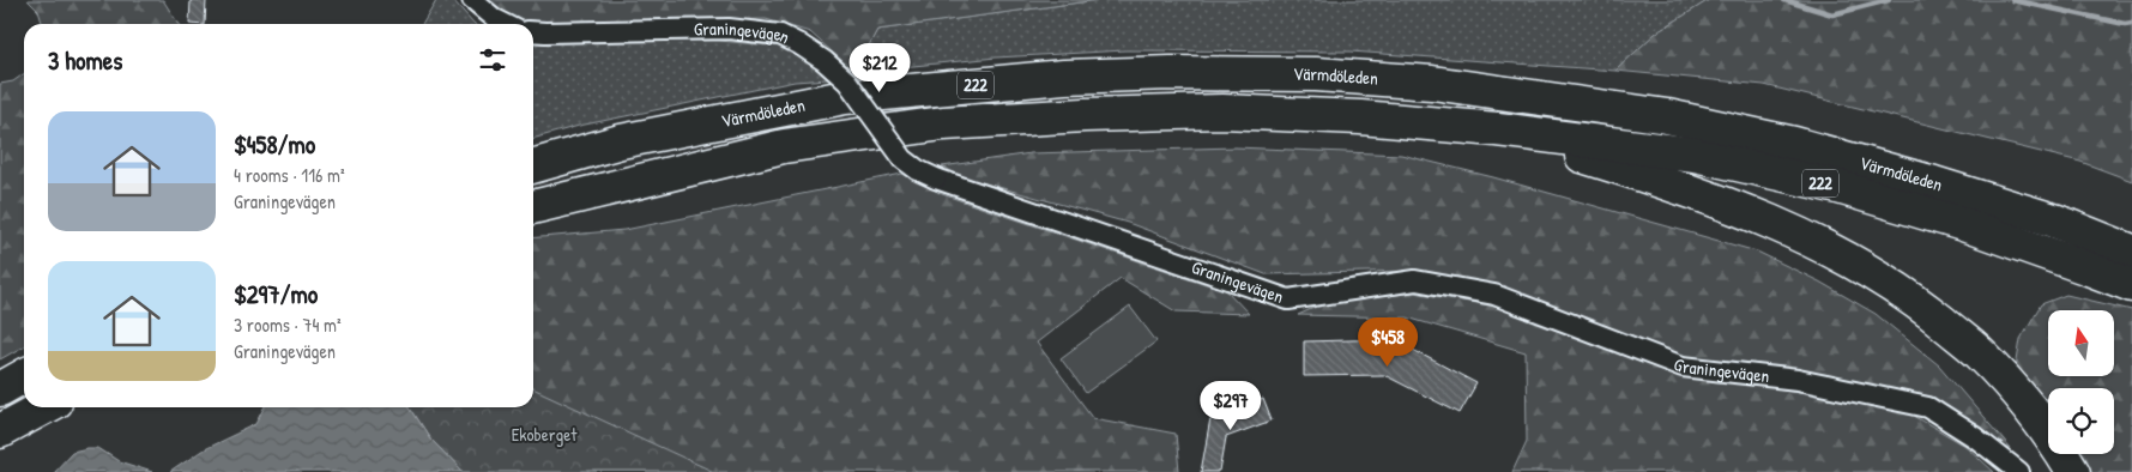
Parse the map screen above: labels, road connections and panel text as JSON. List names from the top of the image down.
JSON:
{
  "streets": {
    "highway": ["Värmdöleden", "222"],
    "street": ["Graningevägen"]
  },
  "parks": ["Ekoberget"],
  "north": "top",
  "page": {
    "heading": "3 homes",
    "price": ["$212", "$458", "$297"],
    "list": [
      {
        "name": "$458/mo",
        "note": "4 rooms · 116 m² · Graningevägen"
      },
      {
        "name": "$297/mo",
        "note": "3 rooms · 74 m² · Graningevägen"
      }
    ]
  }
}
